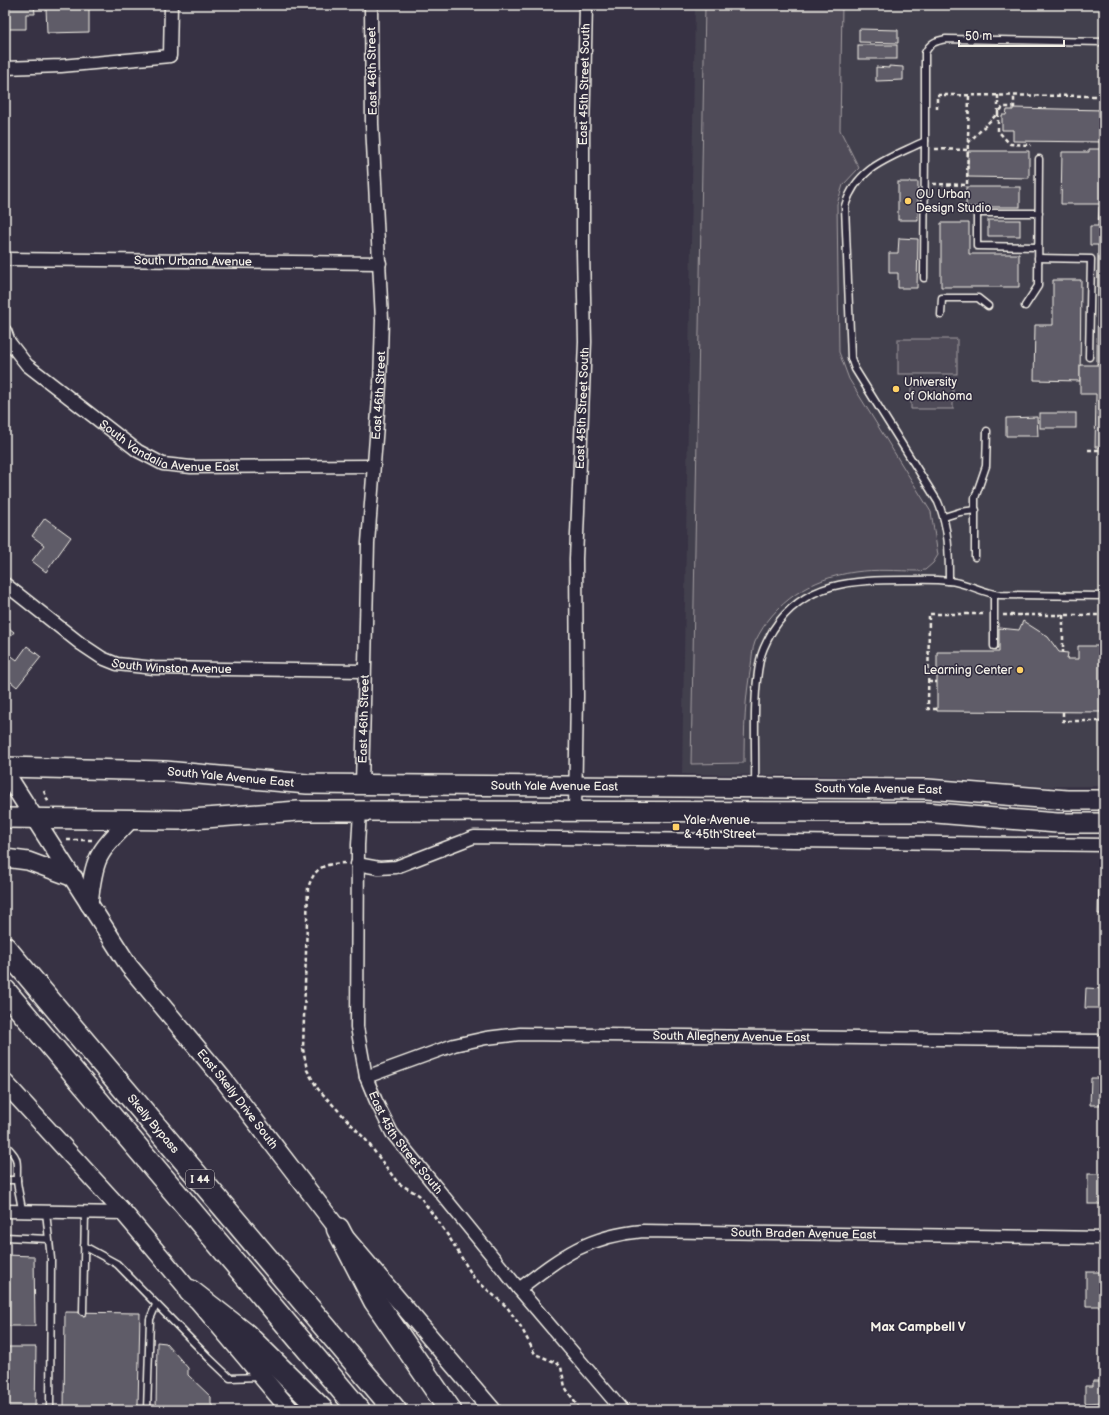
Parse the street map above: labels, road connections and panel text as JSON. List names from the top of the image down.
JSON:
{
  "streets": {
    "highway": ["Skelly Bypass", "I 44"],
    "main road": ["South Yale Avenue East", "East Skelly Drive South"],
    "street": [
      "East 46th Street",
      "East 45th Street South",
      "South Urbana Avenue",
      "South Vandalia Avenue East",
      "South Winston Avenue",
      "South Allegheny Avenue East",
      "South Braden Avenue East"
    ]
  },
  "crossings": [
    ["East 46th Street", "South Urbana Avenue"],
    ["East 46th Street", "South Vandalia Avenue East"],
    ["East 46th Street", "South Winston Avenue"],
    ["East 46th Street", "South Yale Avenue East"],
    ["East 45th Street South", "South Yale Avenue East"],
    ["East 45th Street South", "South Allegheny Avenue East"],
    ["East 45th Street South", "South Braden Avenue East"],
    ["South Yale Avenue East", "East Skelly Drive South"]
  ],
  "districts": ["Max Campbell V"],
  "places": {
    "other": ["OU Urban Design Studio", "University of Oklahoma", "Learning Center"],
    "transit": ["Yale Avenue & 45th Street"]
  },
  "scale_bar": "50 m"
}
